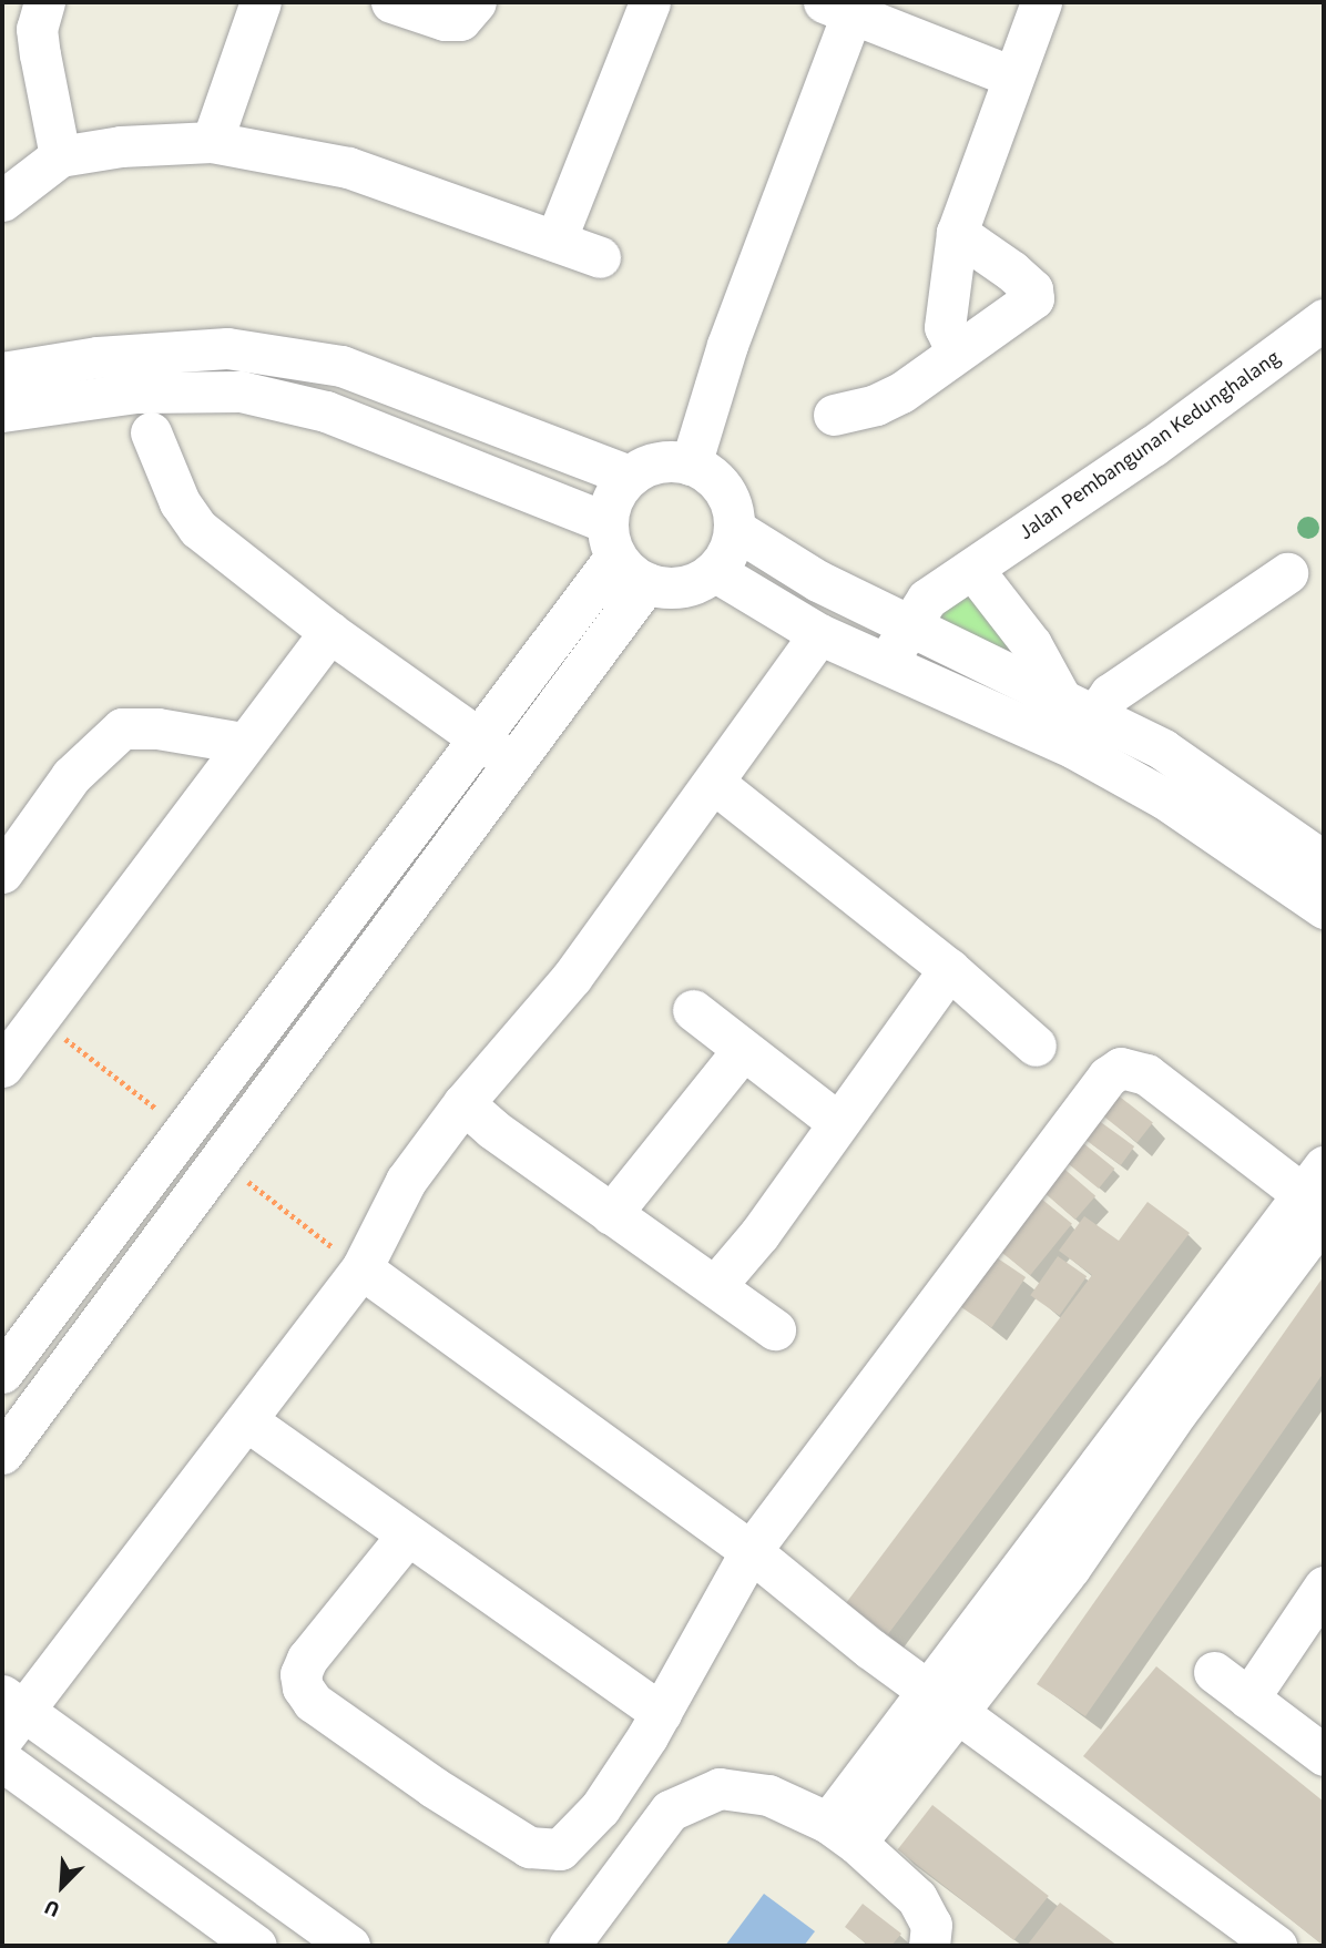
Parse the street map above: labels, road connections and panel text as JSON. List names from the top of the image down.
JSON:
{
  "streets": {
    "street": ["Jalan Pembangunan Kedunghalang"]
  },
  "north": "bottom left"
}
